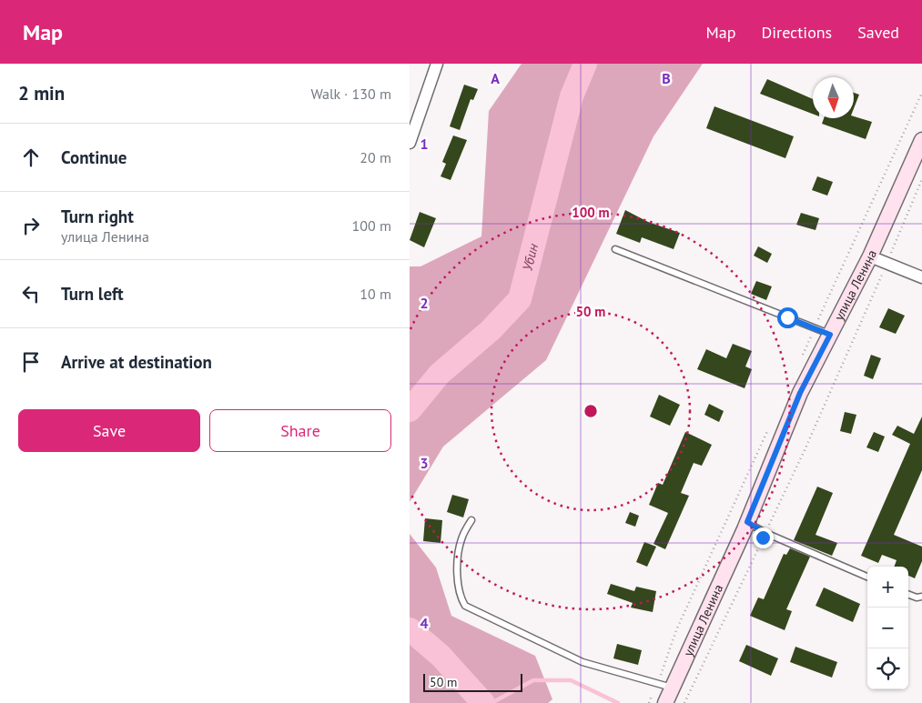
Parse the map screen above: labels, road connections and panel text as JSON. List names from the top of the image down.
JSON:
{
  "streets": {
    "street": ["улица Ленина"]
  },
  "water": ["Убин"],
  "scale_bar": "50 m",
  "north": "bottom",
  "page": {
    "header": "Map",
    "nav": ["Map", "Directions", "Saved"],
    "heading": ["2 min", "Walk · 130 m"],
    "list": [
      ["Continue", "20 m"],
      ["Turn right", "улица Ленина", "100 m"],
      ["Turn left", "10 m"],
      "Arrive at destination"
    ],
    "buttons": ["Save", "Share"],
    "map_buttons": ["+", "−"],
    "scale": "50 m"
  },
  "grid": {
    "columns": ["A", "B"],
    "rows": [
      "1",
      "2",
      "3",
      "4"
    ]
  },
  "rings": ["100 m", "50 m"]
}
